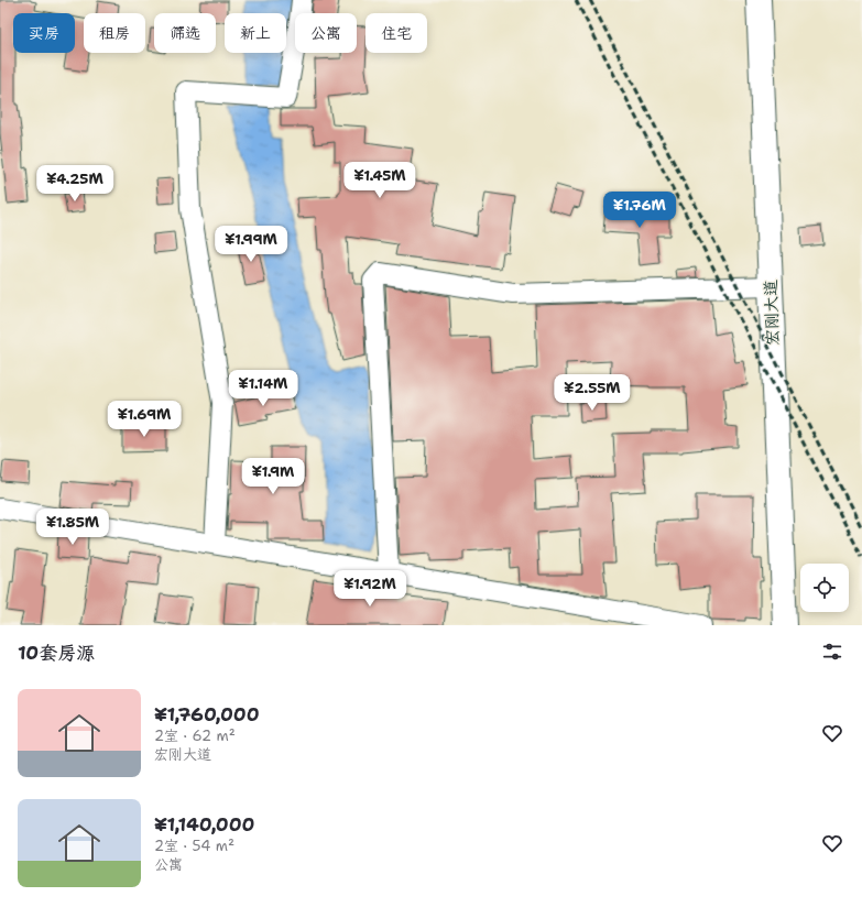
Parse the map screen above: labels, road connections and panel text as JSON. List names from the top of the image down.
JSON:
{
  "streets": {
    "street": ["宏刚大道"]
  },
  "page": {
    "chip": [
      "买房",
      "租房",
      "筛选",
      "新上",
      "公寓",
      "住宅"
    ],
    "price": [
      "¥1.45M",
      "¥4.25M",
      "¥1.76M",
      "¥1.99M",
      "¥1.14M",
      "¥2.55M",
      "¥1.69M",
      "¥1.9M",
      "¥1.85M",
      "¥1.92M"
    ],
    "heading": "10套房源",
    "list": [
      {
        "name": "¥1,760,000",
        "note": "2室 · 62 m² · 宏刚大道"
      },
      {
        "name": "¥1,140,000",
        "note": "2室 · 54 m² · 公寓"
      }
    ]
  }
}
